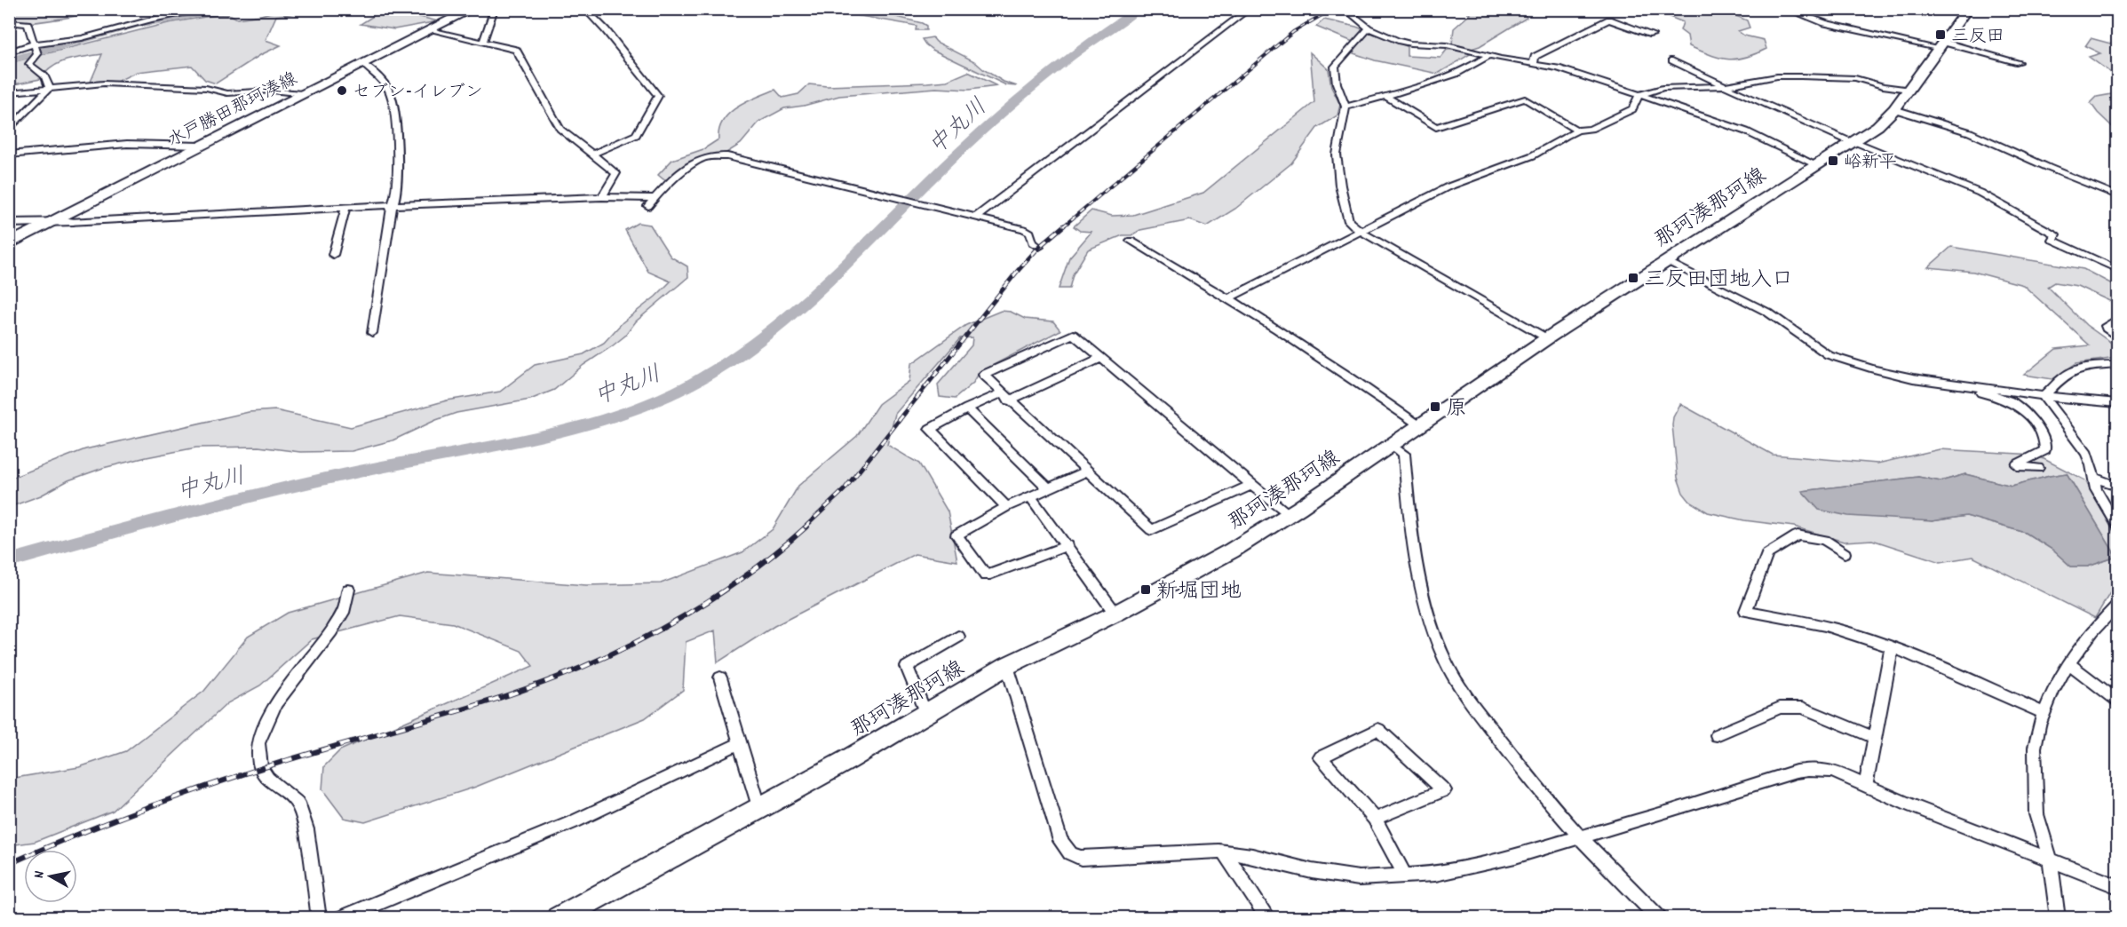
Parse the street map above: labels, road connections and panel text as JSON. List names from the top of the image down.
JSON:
{
  "streets": {
    "main road": ["水戸勝田那珂湊線", "那珂湊那珂線"]
  },
  "water": ["中丸川"],
  "places": {
    "transit": [
      "三反田",
      "峪新平",
      "三反田団地入口",
      "原",
      "新堀団地"
    ],
    "other": ["セブン-イレブン"]
  },
  "north": "left"
}
